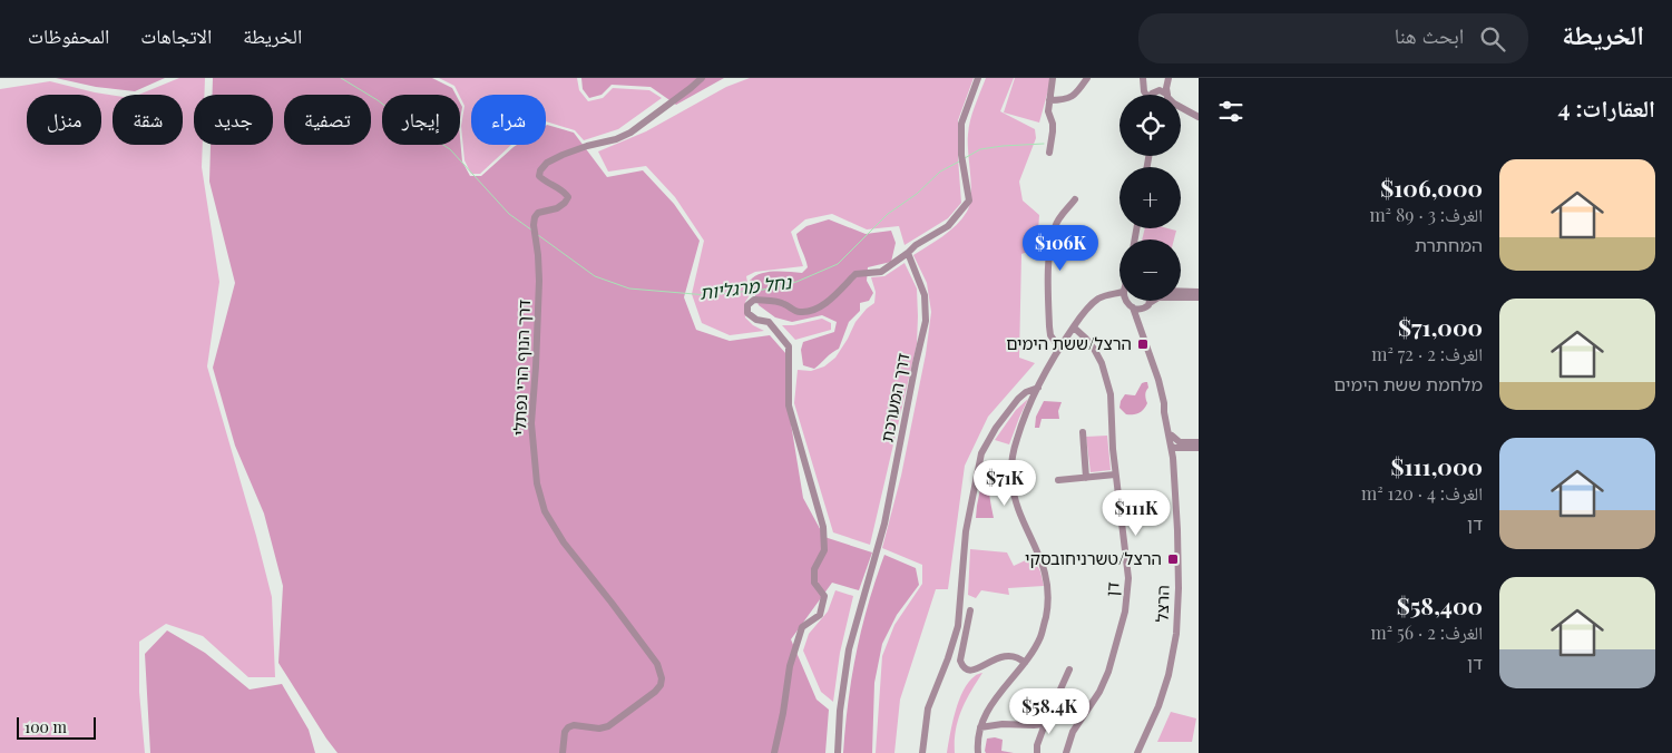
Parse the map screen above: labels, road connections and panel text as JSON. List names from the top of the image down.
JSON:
{
  "streets": {
    "street": [
      "דרך הנוף הרי נפתלי",
      "דרך המערכת",
      "דן",
      "הרצל"
    ]
  },
  "water": ["נחל מרגליות"],
  "places": {
    "transit": ["הרצל/ששת הימים", "הרצל/טשרניחובסקי"]
  },
  "scale_bar": "100 m",
  "page": {
    "header": "الخريطة",
    "search": "ابحث هنا",
    "nav": ["الخريطة", "الاتجاهات", "المحفوظات"],
    "heading": "العقارات: 4",
    "map_buttons": ["+", "−"],
    "chip": [
      "شراء",
      "إيجار",
      "تصفية",
      "جديد",
      "شقة",
      "منزل"
    ],
    "list": [
      {
        "name": "$106,000",
        "note": "الغرف: 3 · 89 m² · המחתרת"
      },
      {
        "name": "$71,000",
        "note": "الغرف: 2 · 72 m² · מלחמת ששת הימים"
      },
      {
        "name": "$111,000",
        "note": "الغرف: 4 · 120 m² · דן"
      },
      {
        "name": "$58,400",
        "note": "الغرف: 2 · 56 m² · דן"
      }
    ],
    "price": [
      "$106K",
      "$71K",
      "$111K",
      "$58.4K"
    ],
    "scale": "100 m"
  }
}
